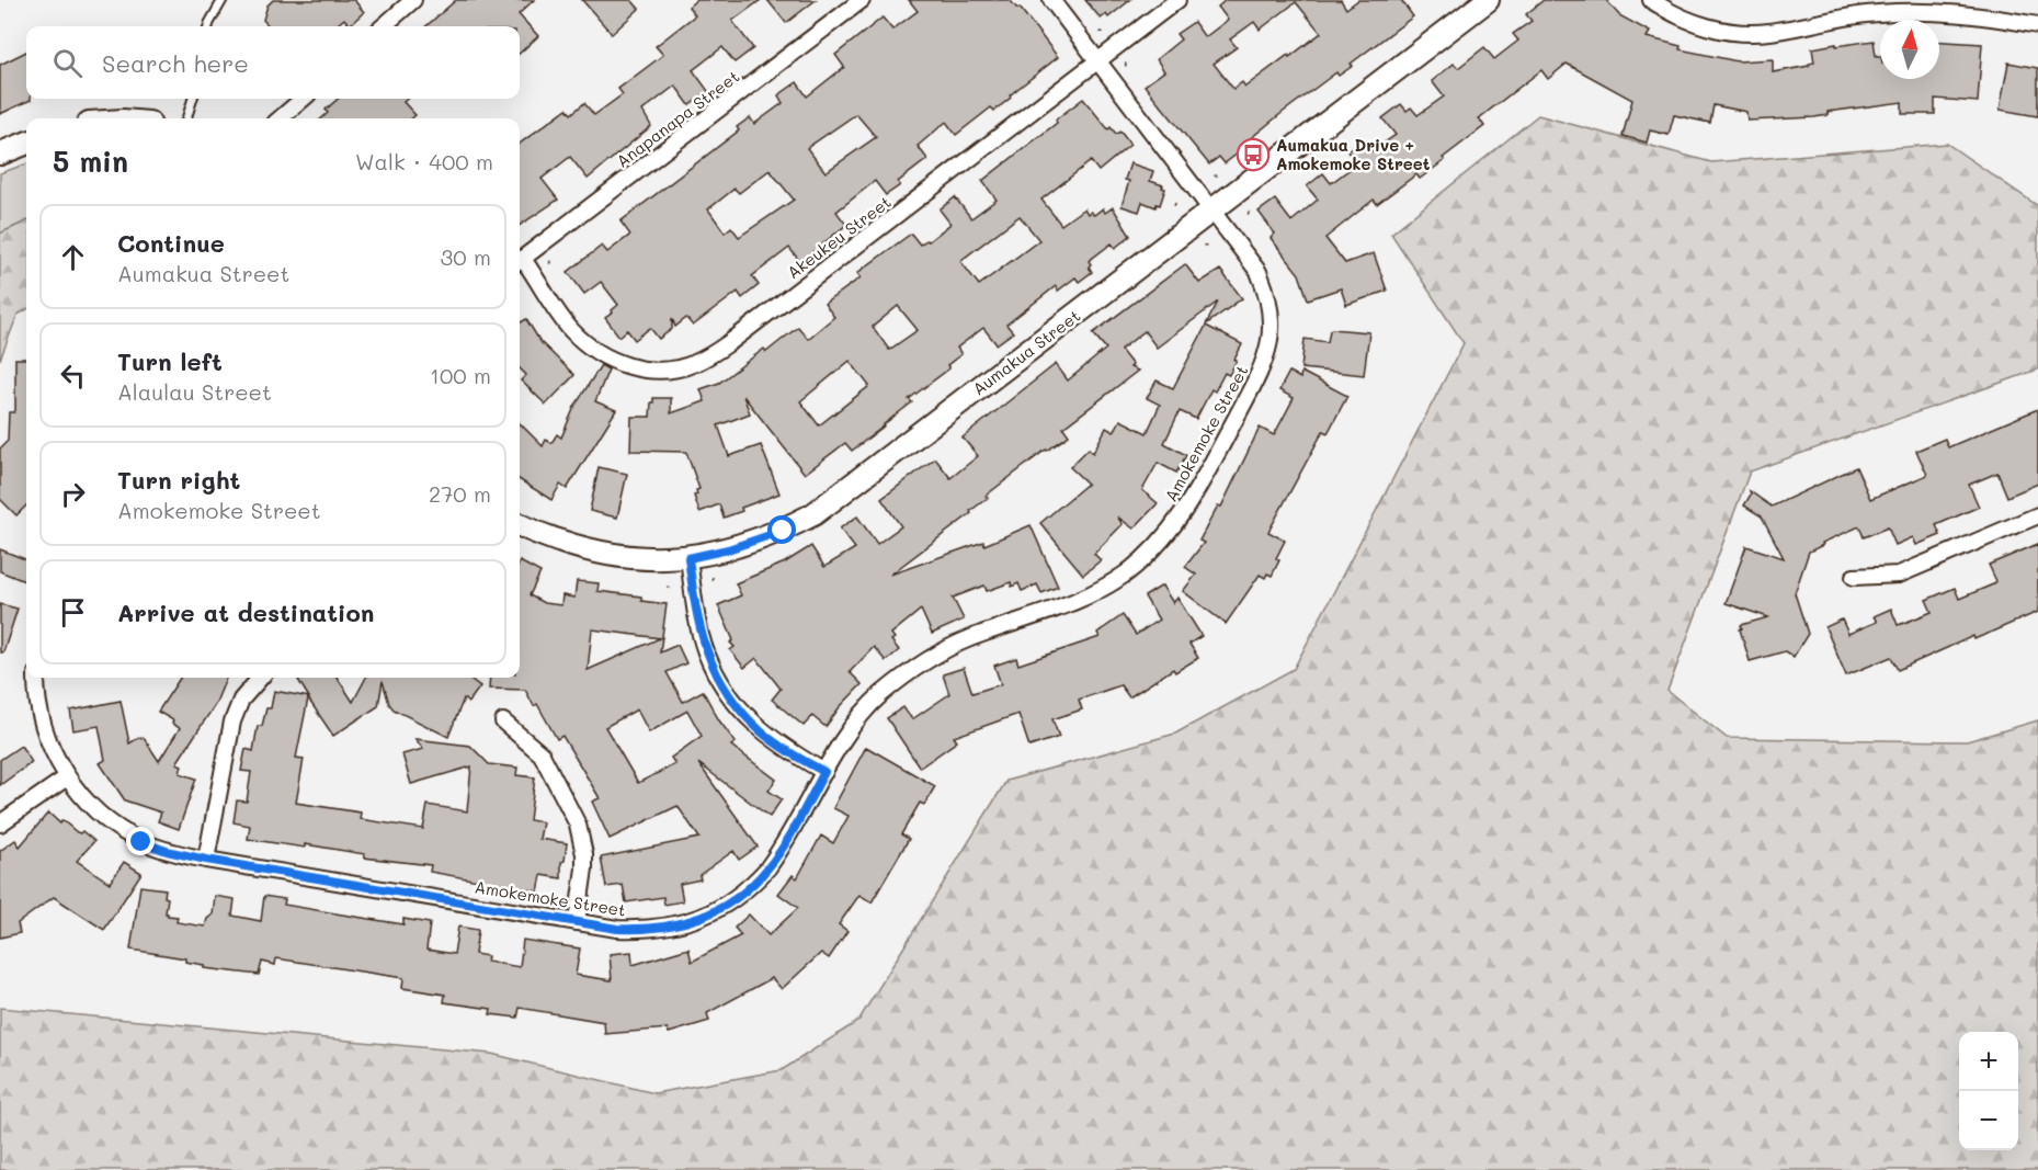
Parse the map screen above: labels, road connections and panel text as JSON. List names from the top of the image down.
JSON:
{
  "streets": {
    "street": [
      "Anapanapa Street",
      "Akeukeu Street",
      "Aumakua Street",
      "Amokemoke Street"
    ]
  },
  "crossings": [
    ["Akeukeu Street", "Amokemoke Street"],
    ["Aumakua Street", "Amokemoke Street"]
  ],
  "places": {
    "bus stop": ["Aumakua Drive + Amokemoke Street"]
  },
  "north": "top",
  "page": {
    "search": "Search here",
    "heading": ["5 min", "Walk · 400 m"],
    "list": [
      ["Continue", "Aumakua Street", "30 m"],
      ["Turn left", "Alaulau Street", "100 m"],
      ["Turn right", "Amokemoke Street", "270 m"],
      "Arrive at destination"
    ],
    "map_buttons": ["+", "−"]
  }
}
